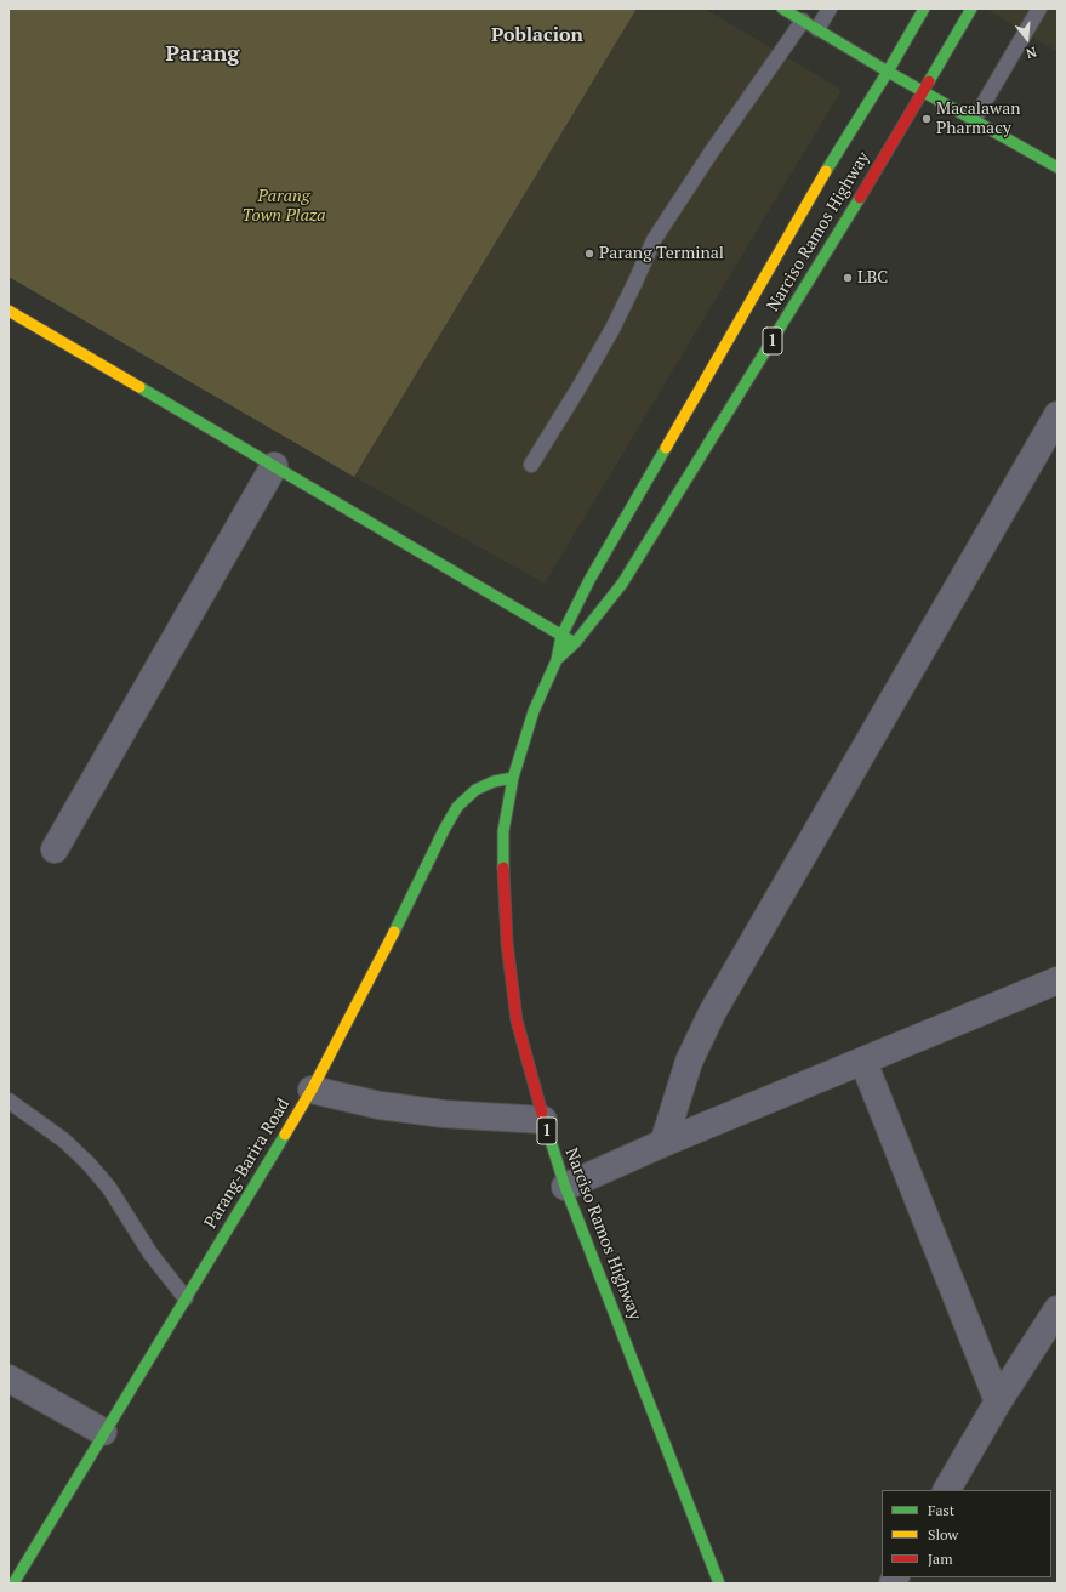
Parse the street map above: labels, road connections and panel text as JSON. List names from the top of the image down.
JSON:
{
  "streets": {
    "main road": ["Narciso Ramos Highway", "1", "Parang-Barira Road"]
  },
  "crossings": [
    ["Narciso Ramos Highway", "Parang-Barira Road"]
  ],
  "districts": ["Poblacion", "Parang"],
  "parks": ["Parang Town Plaza"],
  "places": ["Macalawan Pharmacy", "Parang Terminal", "LBC"],
  "legend": ["Fast", "Slow", "Jam"],
  "north": "bottom"
}
